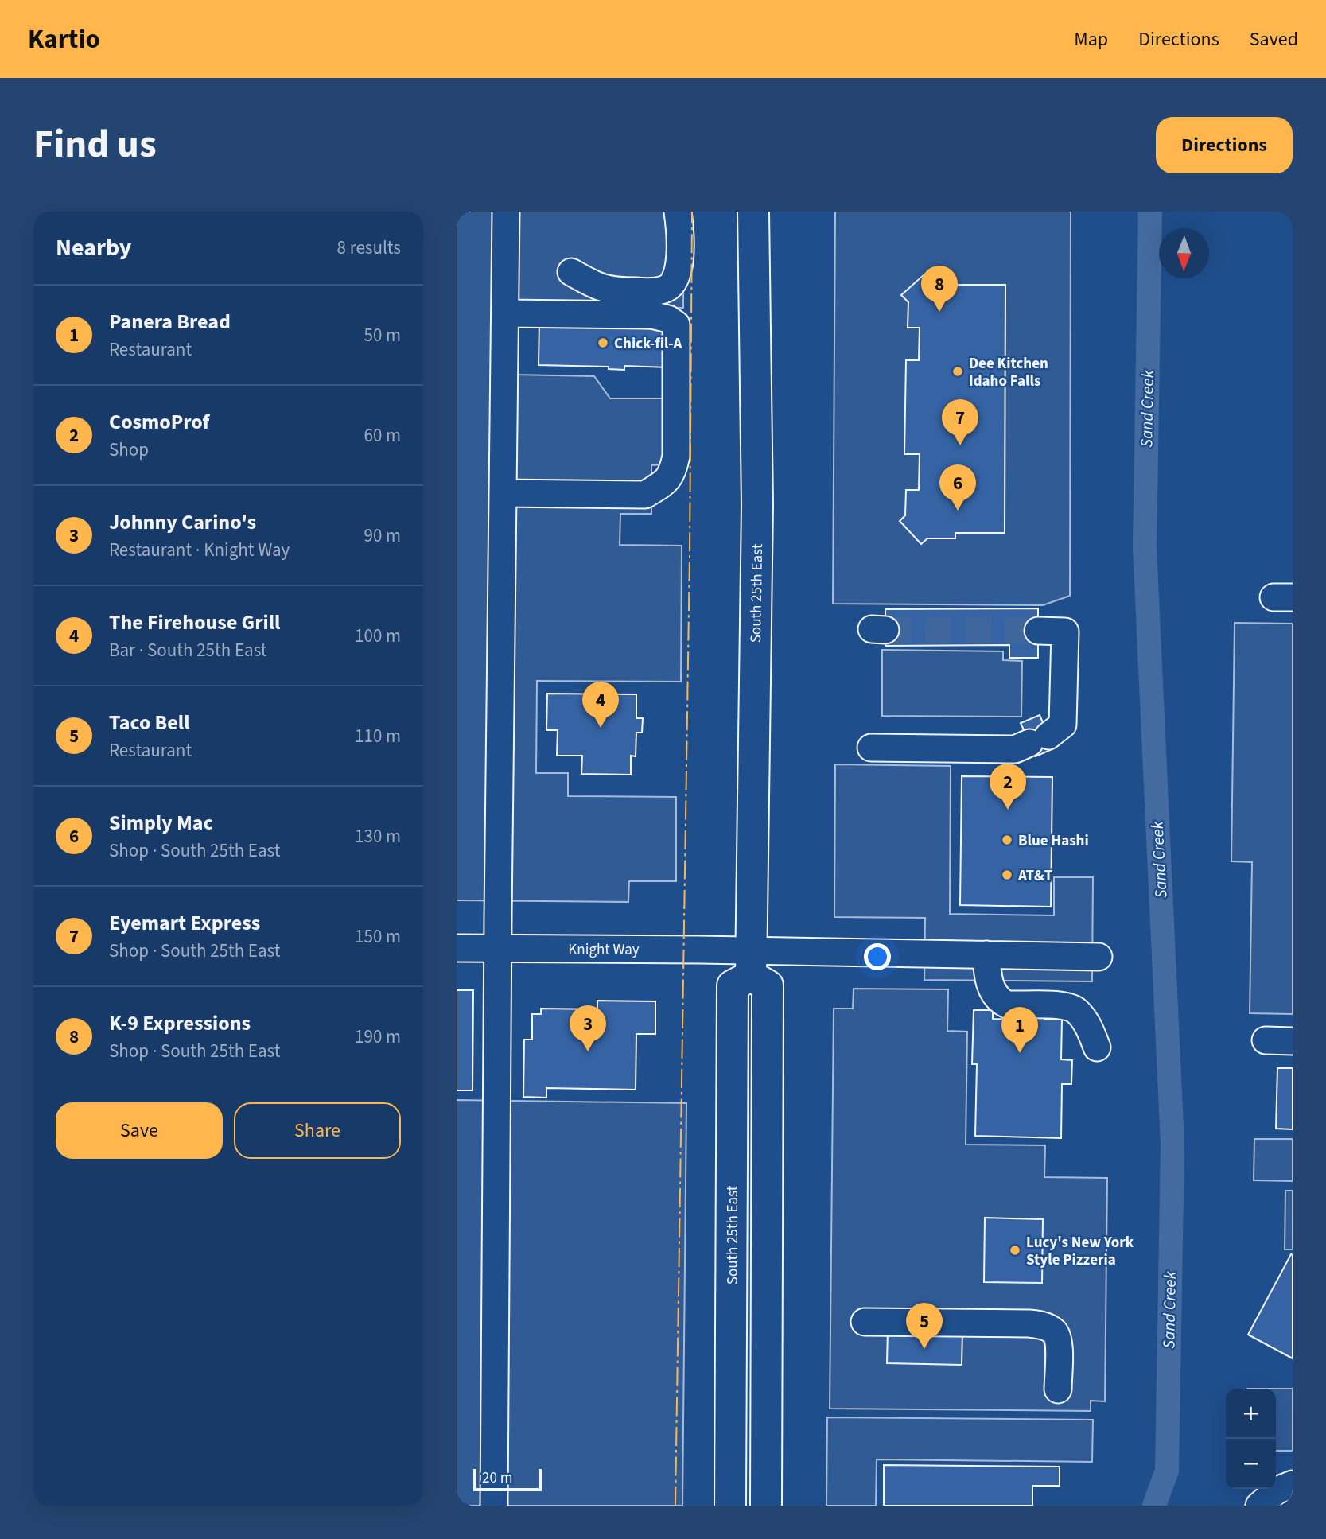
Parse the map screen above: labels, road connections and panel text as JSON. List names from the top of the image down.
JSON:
{
  "streets": {
    "main road": ["South 25th East"],
    "street": ["Knight Way"]
  },
  "crossings": [
    ["South 25th East", "Knight Way"]
  ],
  "water": ["Sand Creek"],
  "places": [
    "Chick-fil-A",
    "Dee Kitchen Idaho Falls",
    "Blue Hashi",
    "AT&T",
    "Lucy's New York Style Pizzeria"
  ],
  "scale_bar": "20 m",
  "north": "bottom",
  "page": {
    "header": "Kartio",
    "nav": ["Map", "Directions", "Saved"],
    "title": "Find us",
    "buttons": [
      "Directions",
      ["Save", "Share"]
    ],
    "heading": ["Nearby", "8 results"],
    "pins": [
      "8",
      "7",
      "6",
      "4",
      "2",
      "3",
      "1",
      "5"
    ],
    "list": [
      {
        "mark": "1",
        "name": "Panera Bread",
        "note": "Restaurant",
        "value": "50 m"
      },
      {
        "mark": "2",
        "name": "CosmoProf",
        "note": "Shop",
        "value": "60 m"
      },
      {
        "mark": "3",
        "name": "Johnny Carino's",
        "note": "Restaurant · Knight Way",
        "value": "90 m"
      },
      {
        "mark": "4",
        "name": "The Firehouse Grill",
        "note": "Bar · South 25th East",
        "value": "100 m"
      },
      {
        "mark": "5",
        "name": "Taco Bell",
        "note": "Restaurant",
        "value": "110 m"
      },
      {
        "mark": "6",
        "name": "Simply Mac",
        "note": "Shop · South 25th East",
        "value": "130 m"
      },
      {
        "mark": "7",
        "name": "Eyemart Express",
        "note": "Shop · South 25th East",
        "value": "150 m"
      },
      {
        "mark": "8",
        "name": "K-9 Expressions",
        "note": "Shop · South 25th East",
        "value": "190 m"
      }
    ],
    "map_buttons": ["+", "−"],
    "scale": "20 m"
  }
}
